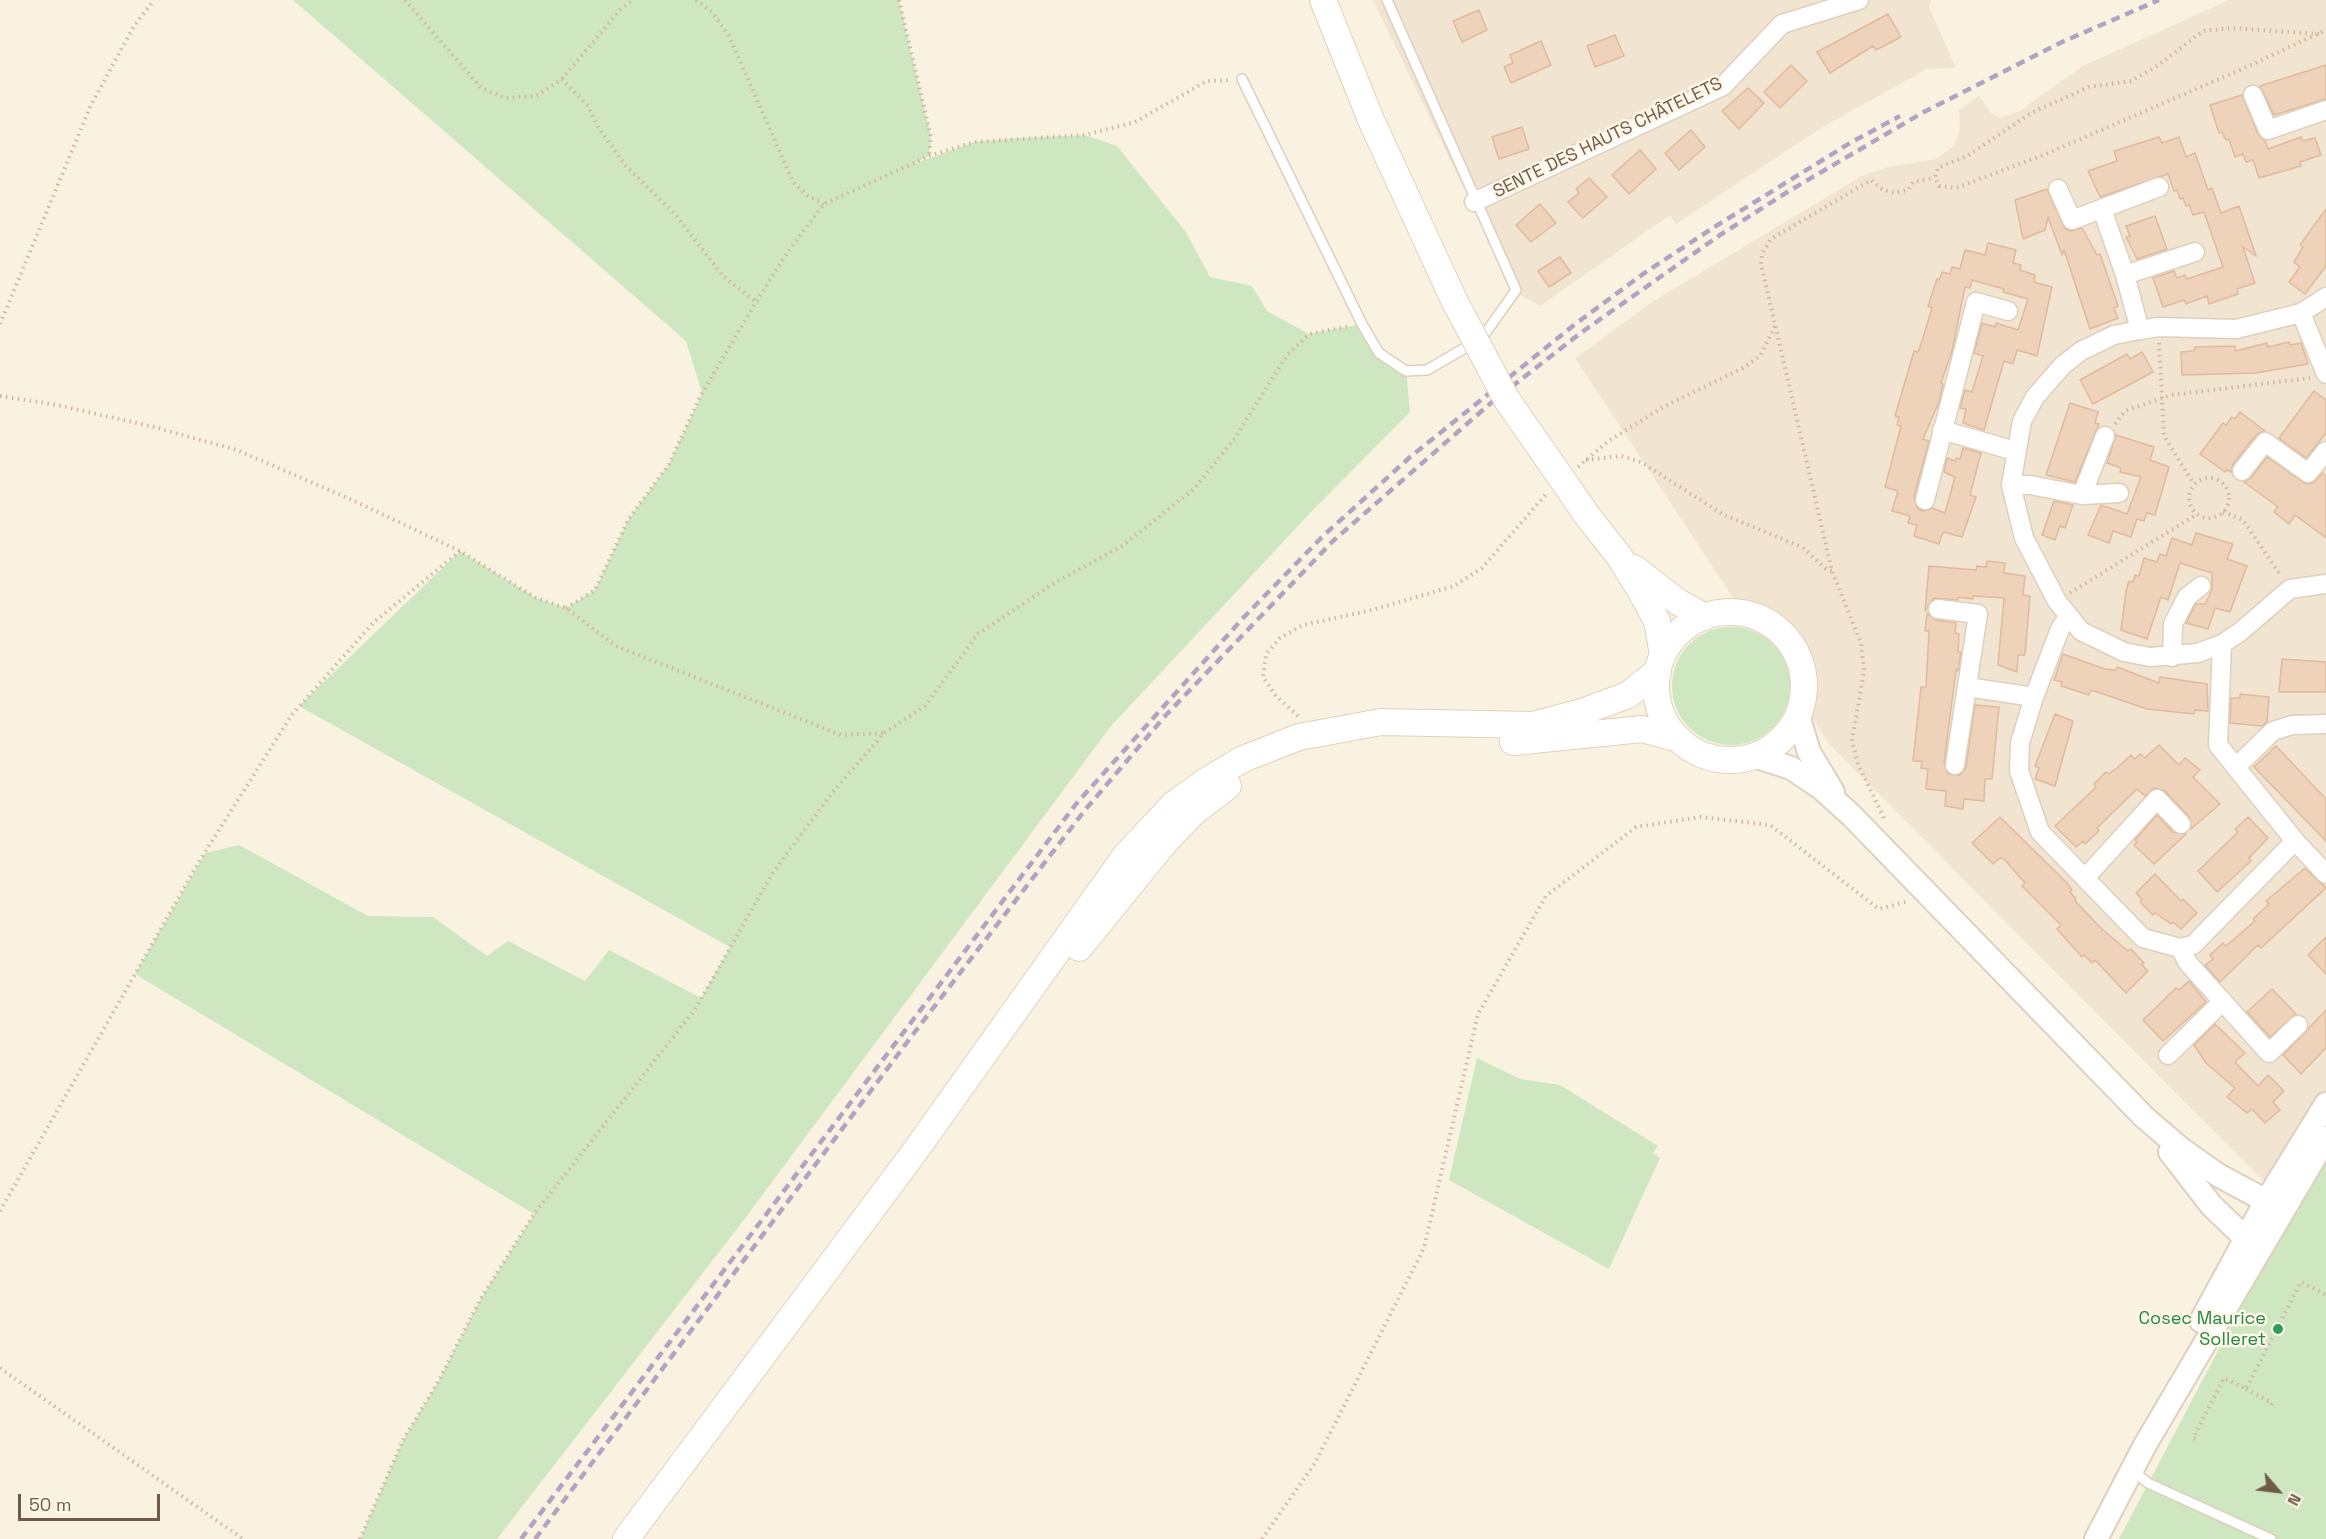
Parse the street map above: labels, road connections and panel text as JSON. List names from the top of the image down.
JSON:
{
  "streets": {
    "street": ["SENTE DES HAUTS CHÂTELETS"]
  },
  "places": ["Cosec Maurice Solleret"],
  "scale_bar": "50 m",
  "north": "bottom right"
}
